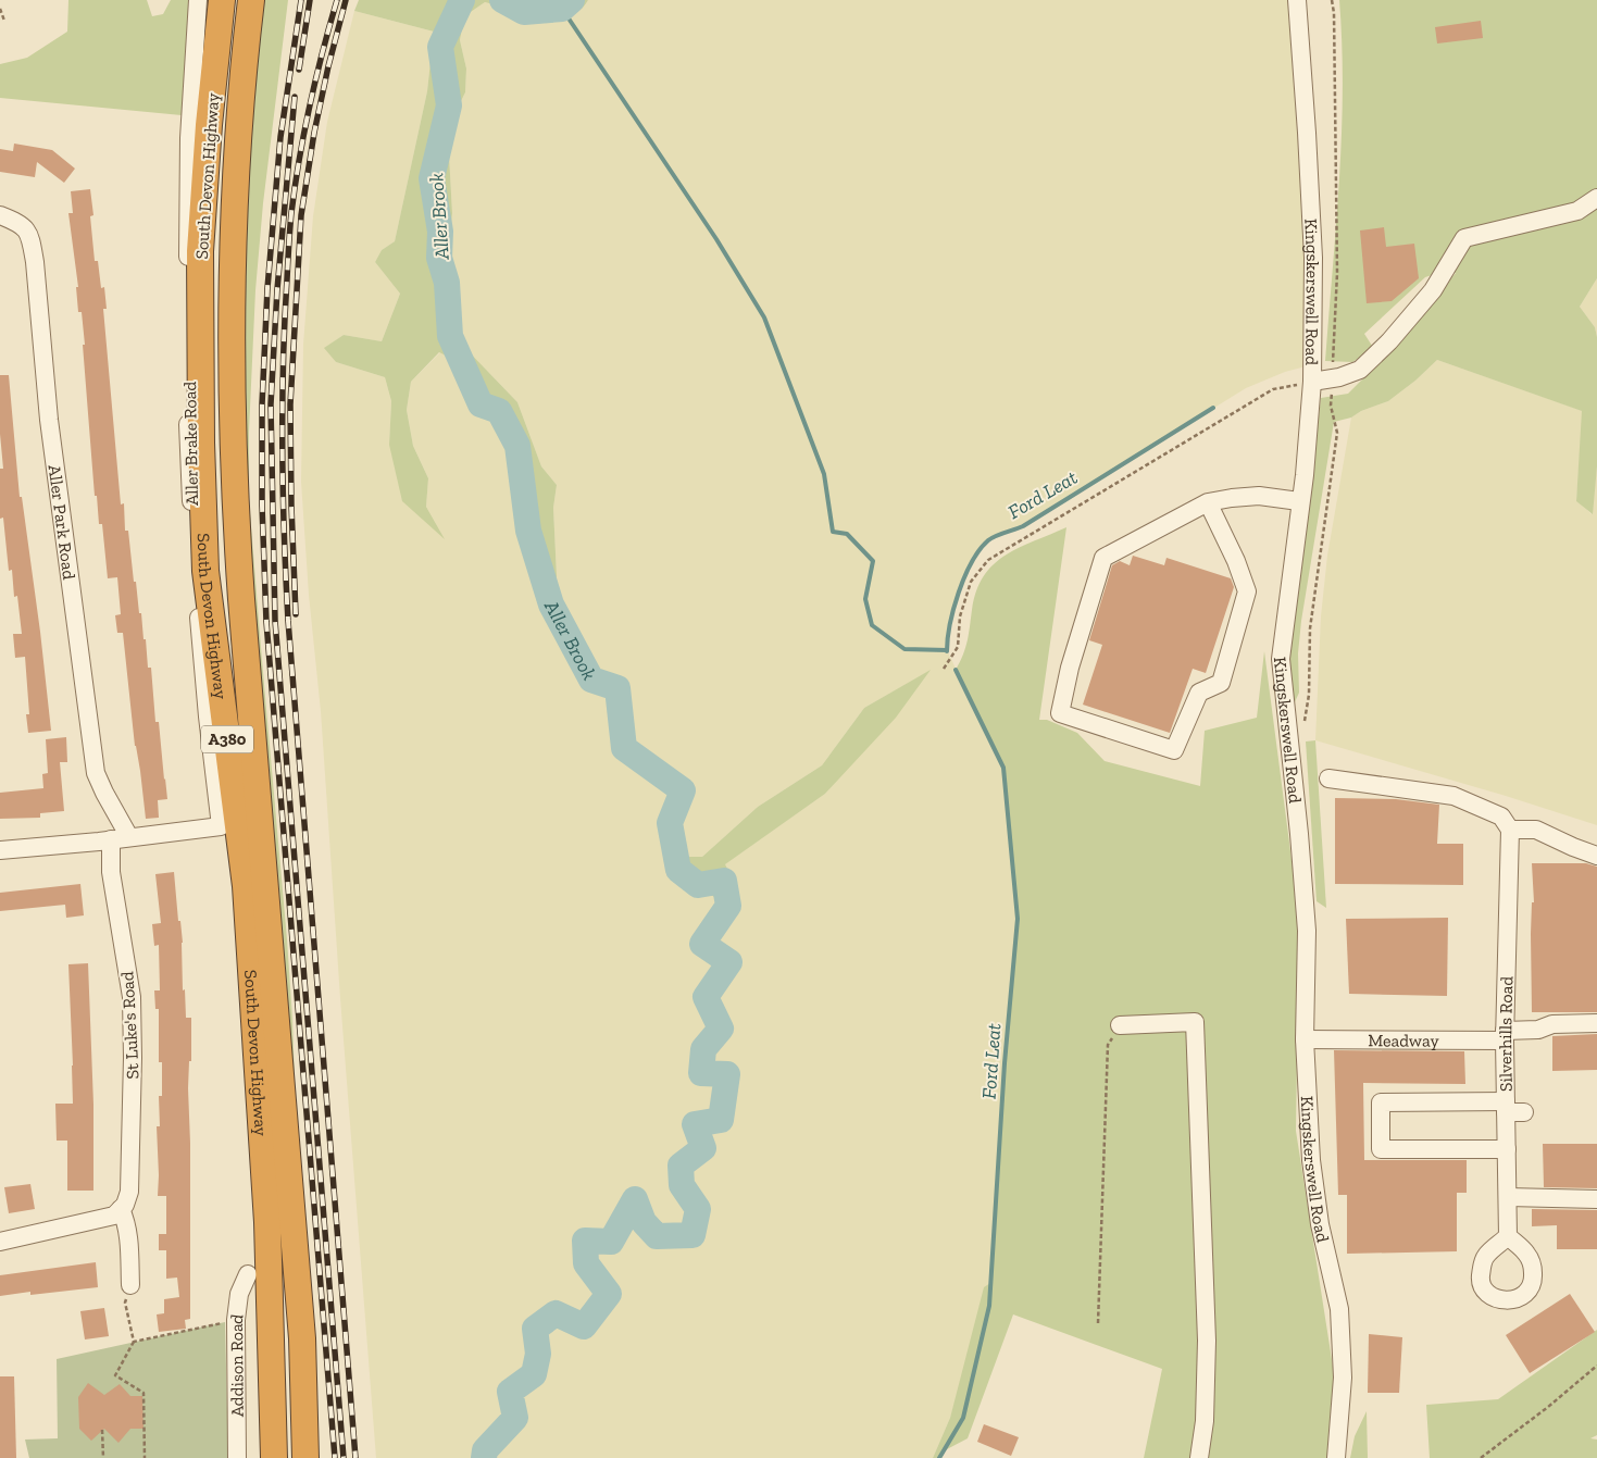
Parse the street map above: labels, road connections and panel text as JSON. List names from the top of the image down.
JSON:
{
  "streets": {
    "highway": ["South Devon Highway", "A380"],
    "street": [
      "Kingskerswell Road",
      "Aller Brake Road",
      "Aller Park Road",
      "St Luke's Road",
      "Silverhills Road",
      "Meadway",
      "Addison Road"
    ]
  },
  "crossings": [
    ["Kingskerswell Road", "Meadway"],
    ["Aller Brake Road", "Aller Park Road"],
    ["Aller Brake Road", "St Luke's Road"],
    ["Silverhills Road", "Meadway"]
  ],
  "water": ["Aller Brook", "Ford Leat"]
}
